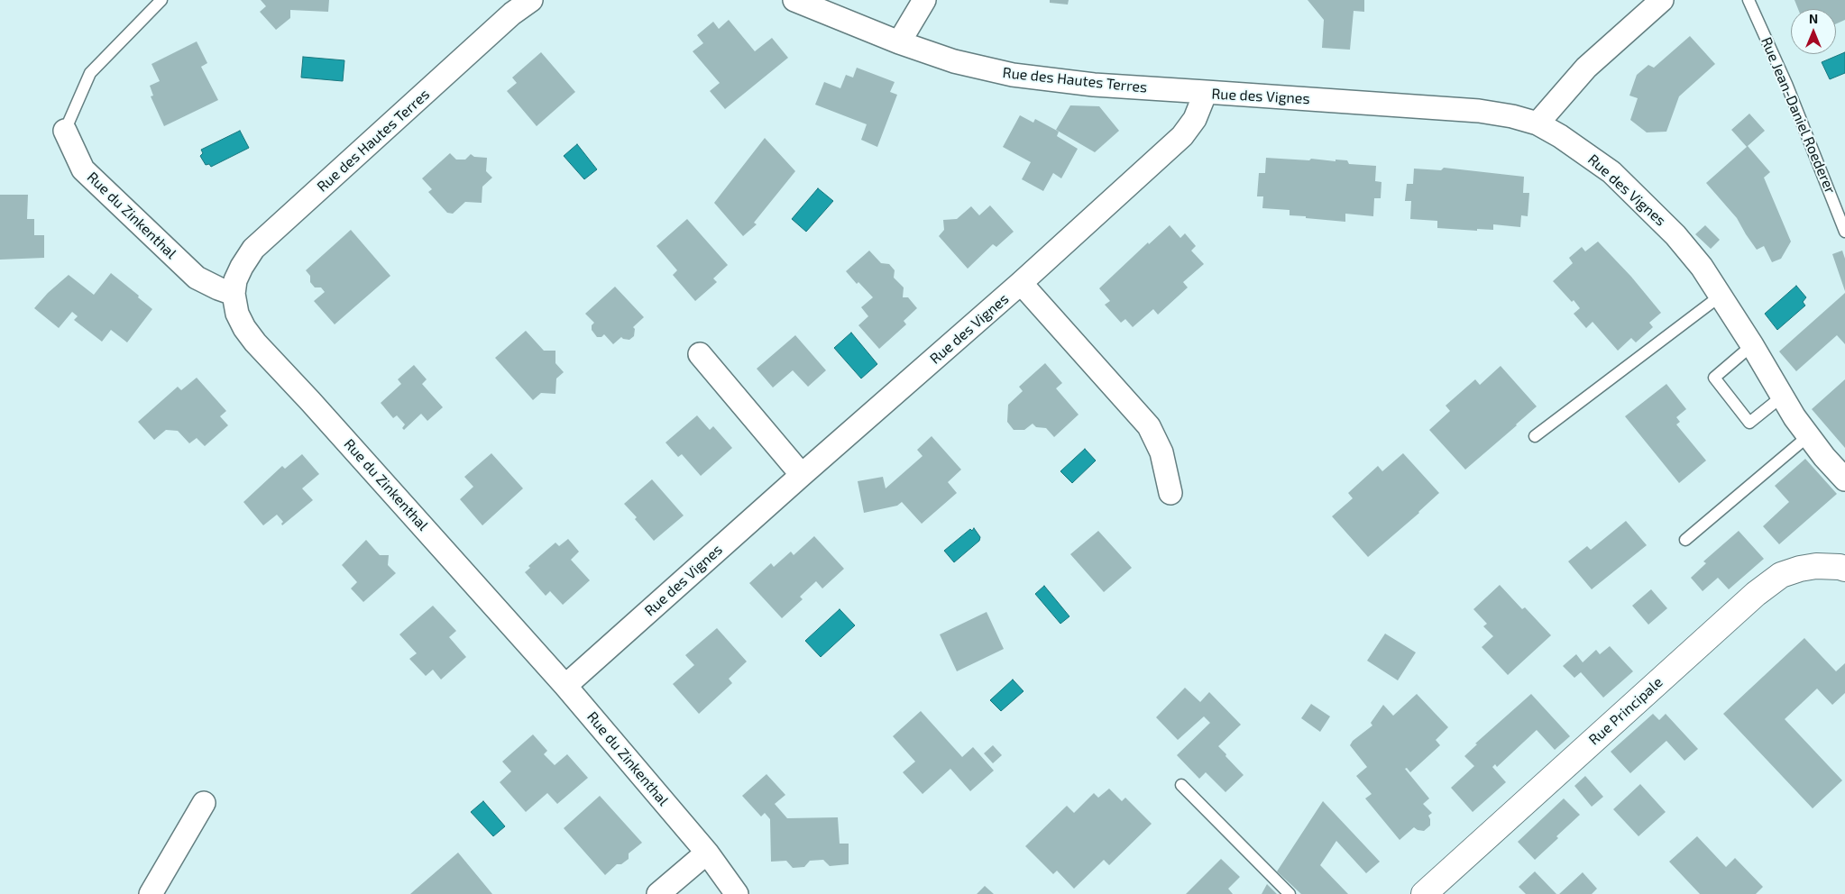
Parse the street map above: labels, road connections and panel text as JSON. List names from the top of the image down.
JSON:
{
  "streets": {
    "street": [
      "Rue des Hautes Terres",
      "Rue des Vignes",
      "Rue du Zinkenthal",
      "Rue Principale"
    ],
    "lane": ["Rue Jean-Daniel Roederer"]
  },
  "crossings": [
    ["Rue des Hautes Terres", "Rue des Vignes"],
    ["Rue des Hautes Terres", "Rue du Zinkenthal"],
    ["Rue des Vignes", "Rue du Zinkenthal"]
  ],
  "north": "top"
}
